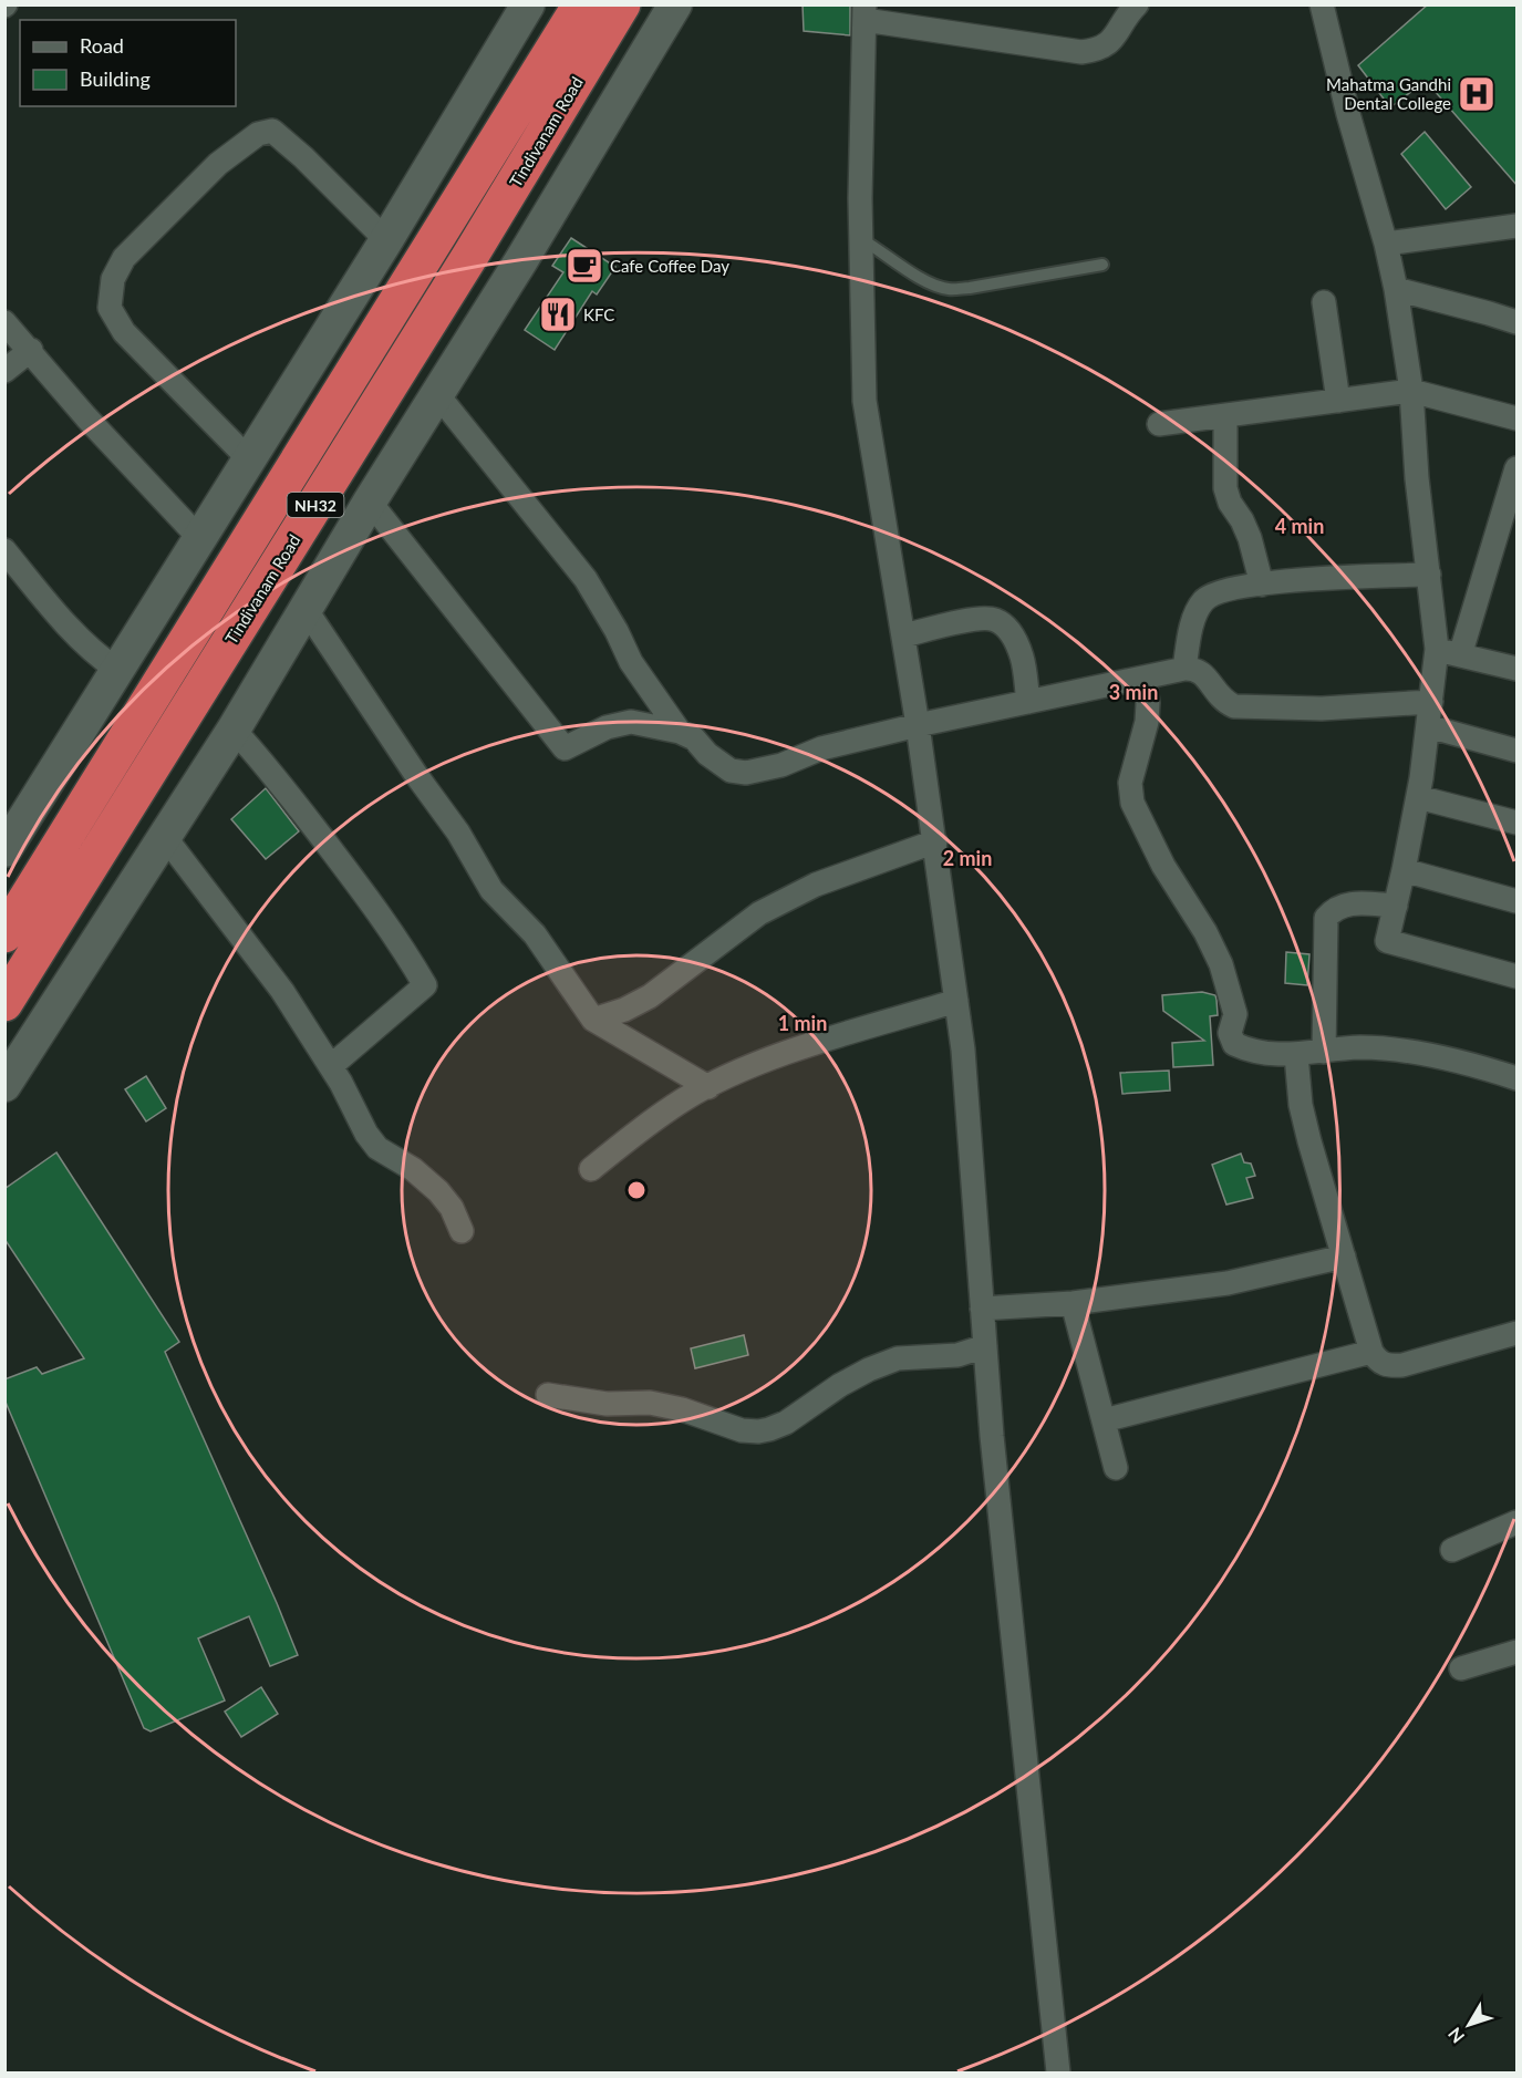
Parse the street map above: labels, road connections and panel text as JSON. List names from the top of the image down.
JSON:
{
  "streets": {
    "highway": ["Tindivanam Road", "NH32"]
  },
  "places": {
    "hospital": ["Mahatma Gandhi Dental College"],
    "cafe": ["Cafe Coffee Day"],
    "restaurant": ["KFC"]
  },
  "legend": ["Road", "Building"],
  "north": "bottom left",
  "rings": [
    "4 min",
    "3 min",
    "2 min",
    "1 min"
  ]
}
